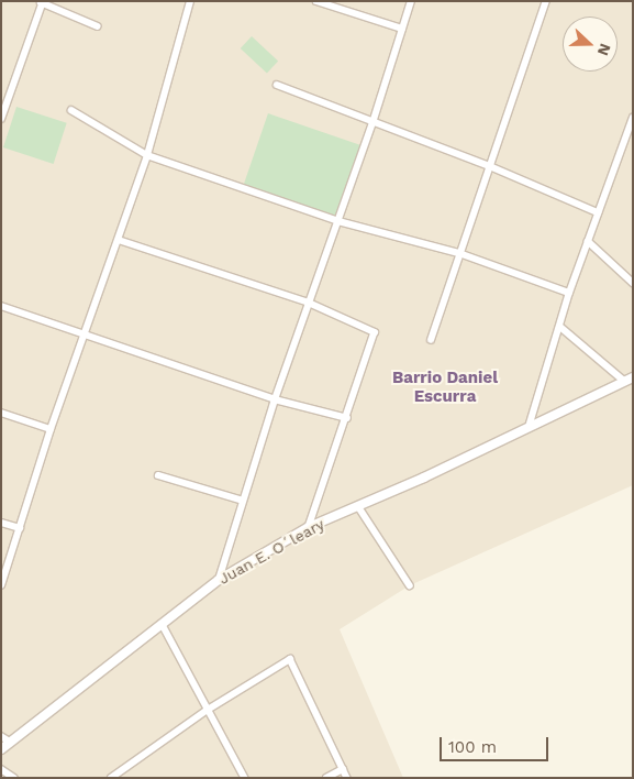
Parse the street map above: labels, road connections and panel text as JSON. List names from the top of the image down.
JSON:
{
  "streets": {
    "street": ["Juan E. O´leary"]
  },
  "districts": ["Barrio Daniel Escurra"],
  "scale_bar": "100 m",
  "north": "right"
}
